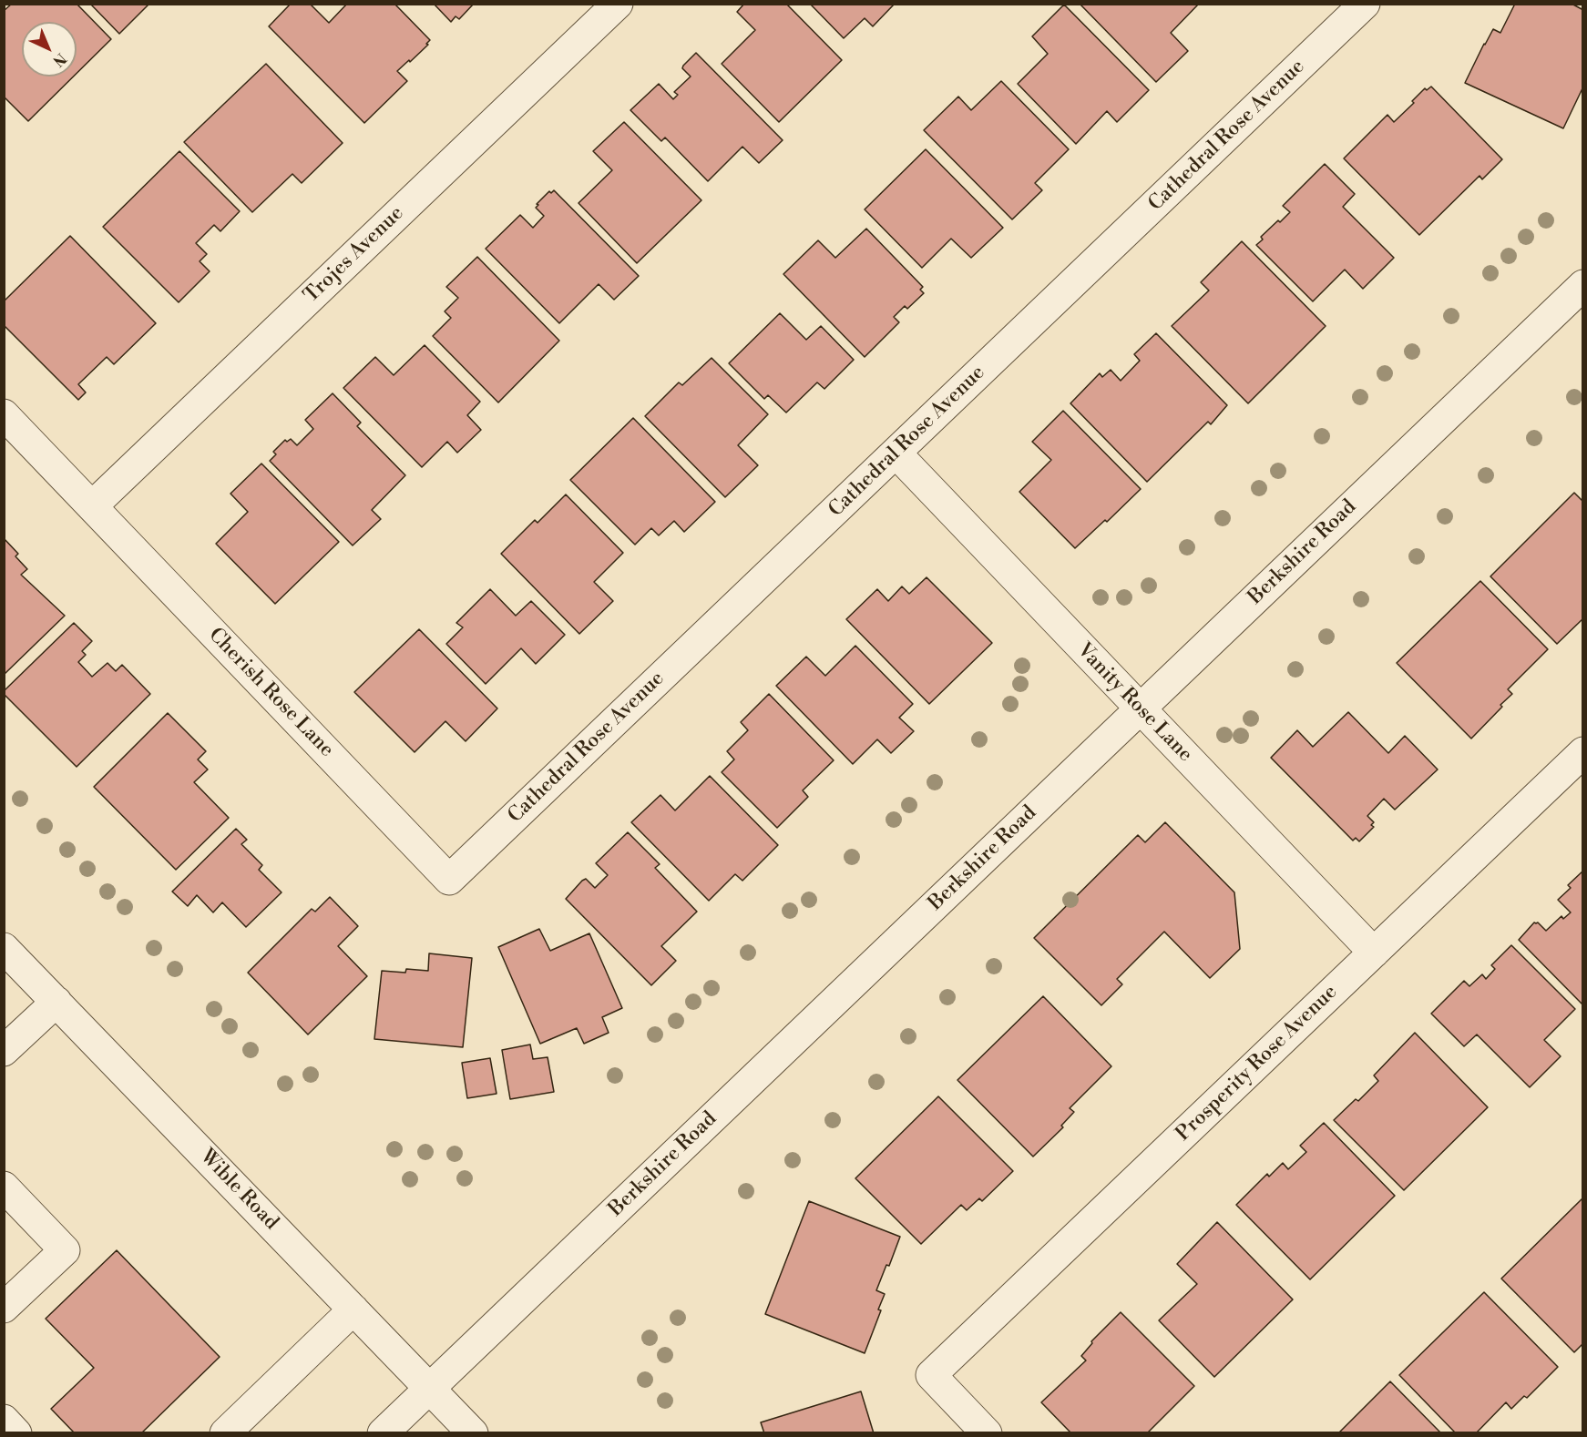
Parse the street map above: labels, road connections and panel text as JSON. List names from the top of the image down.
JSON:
{
  "streets": {
    "street": [
      "Cathedral Rose Avenue",
      "Trojes Avenue",
      "Berkshire Road",
      "Cherish Rose Lane",
      "Vanity Rose Lane",
      "Prosperity Rose Avenue",
      "Wible Road"
    ]
  },
  "crossings": [
    ["Cathedral Rose Avenue", "Cherish Rose Lane"],
    ["Cathedral Rose Avenue", "Vanity Rose Lane"],
    ["Trojes Avenue", "Cherish Rose Lane"],
    ["Berkshire Road", "Vanity Rose Lane"],
    ["Berkshire Road", "Wible Road"],
    ["Vanity Rose Lane", "Prosperity Rose Avenue"]
  ],
  "north": "bottom right"
}
